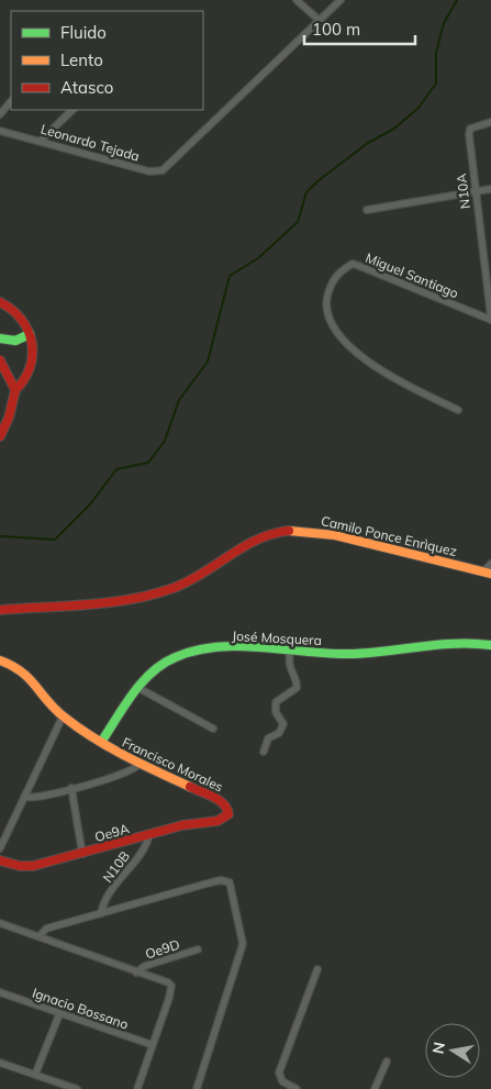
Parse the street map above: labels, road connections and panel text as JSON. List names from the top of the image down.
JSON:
{
  "streets": {
    "street": [
      "Leonardo Tejada",
      "N10A",
      "Miguel Santiago",
      "Camilo Ponce Enrìquez",
      "José Mosquera",
      "Francisco Morales",
      "Oe9A",
      "N10B",
      "Oe9D",
      "Ignacio Bossano"
    ]
  },
  "crossings": [
    ["N10A", "Miguel Santiago"],
    ["José Mosquera", "Francisco Morales"],
    ["Francisco Morales", "Oe9A"],
    ["Oe9A", "N10B"]
  ],
  "legend": ["Fluido", "Lento", "Atasco"],
  "scale_bar": "100 m",
  "north": "left"
}
